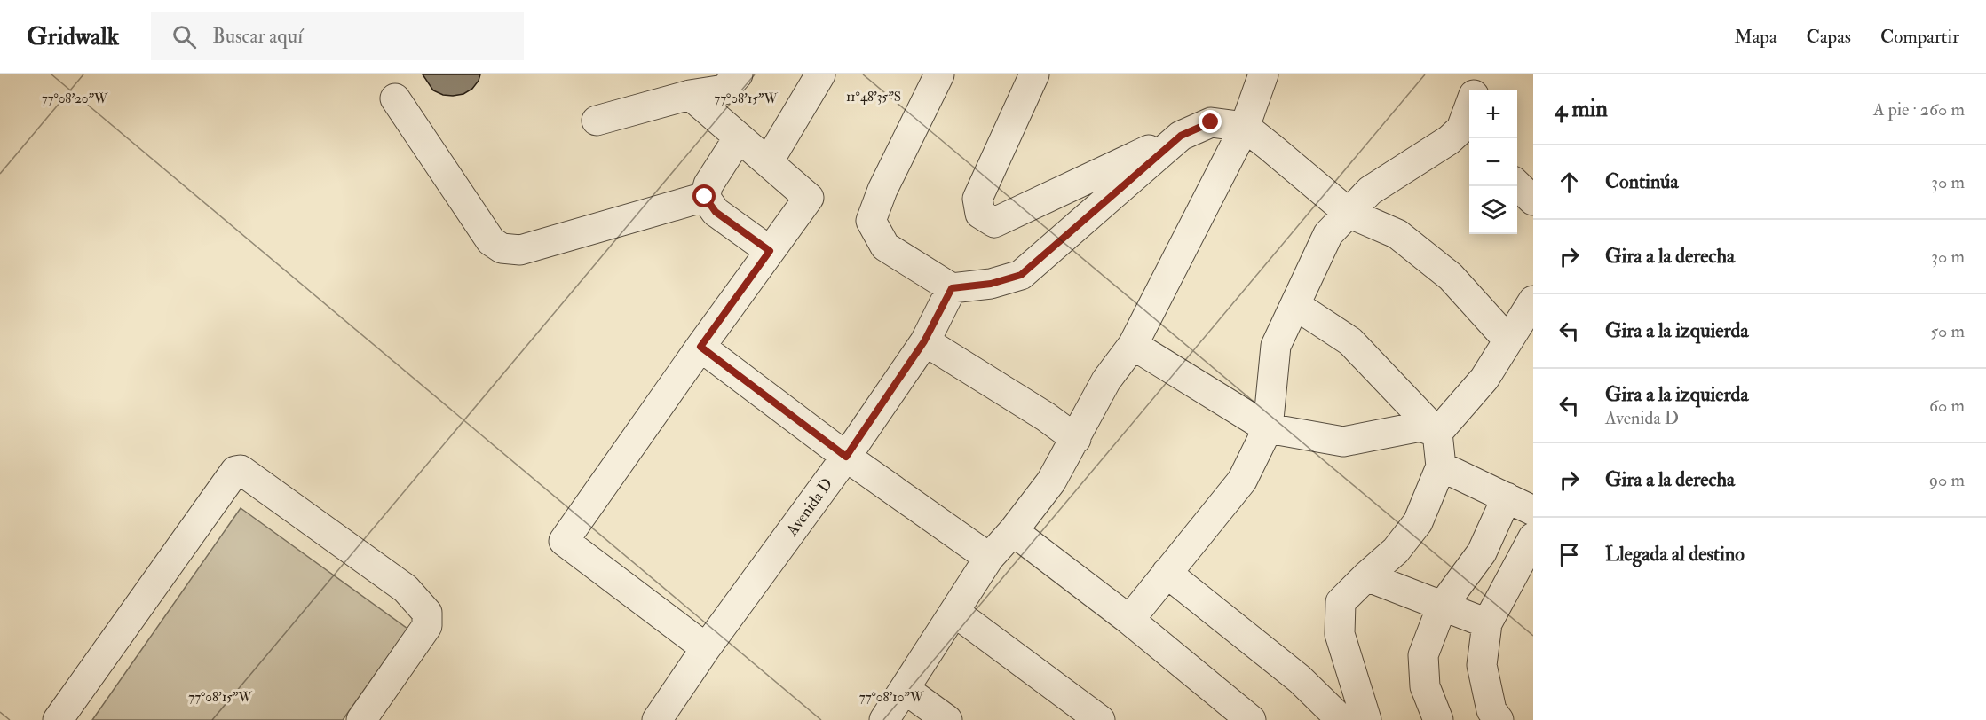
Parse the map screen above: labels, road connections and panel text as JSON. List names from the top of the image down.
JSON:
{
  "streets": {
    "street": ["Avenida D"]
  },
  "page": {
    "header": "Gridwalk",
    "search": "Buscar aquí",
    "nav": ["Mapa", "Capas", "Compartir"],
    "heading": ["4 min", "A pie · 260 m"],
    "map_buttons": ["+", "−"],
    "list": [
      ["Continúa", "30 m"],
      ["Gira a la derecha", "30 m"],
      ["Gira a la izquierda", "50 m"],
      ["Gira a la izquierda", "Avenida D", "60 m"],
      ["Gira a la derecha", "90 m"],
      "Llegada al destino"
    ]
  },
  "coordinates": [
    "11°48'35\"S",
    "77°08'20\"W",
    "77°08'15\"W",
    "77°08'10\"W"
  ]
}
